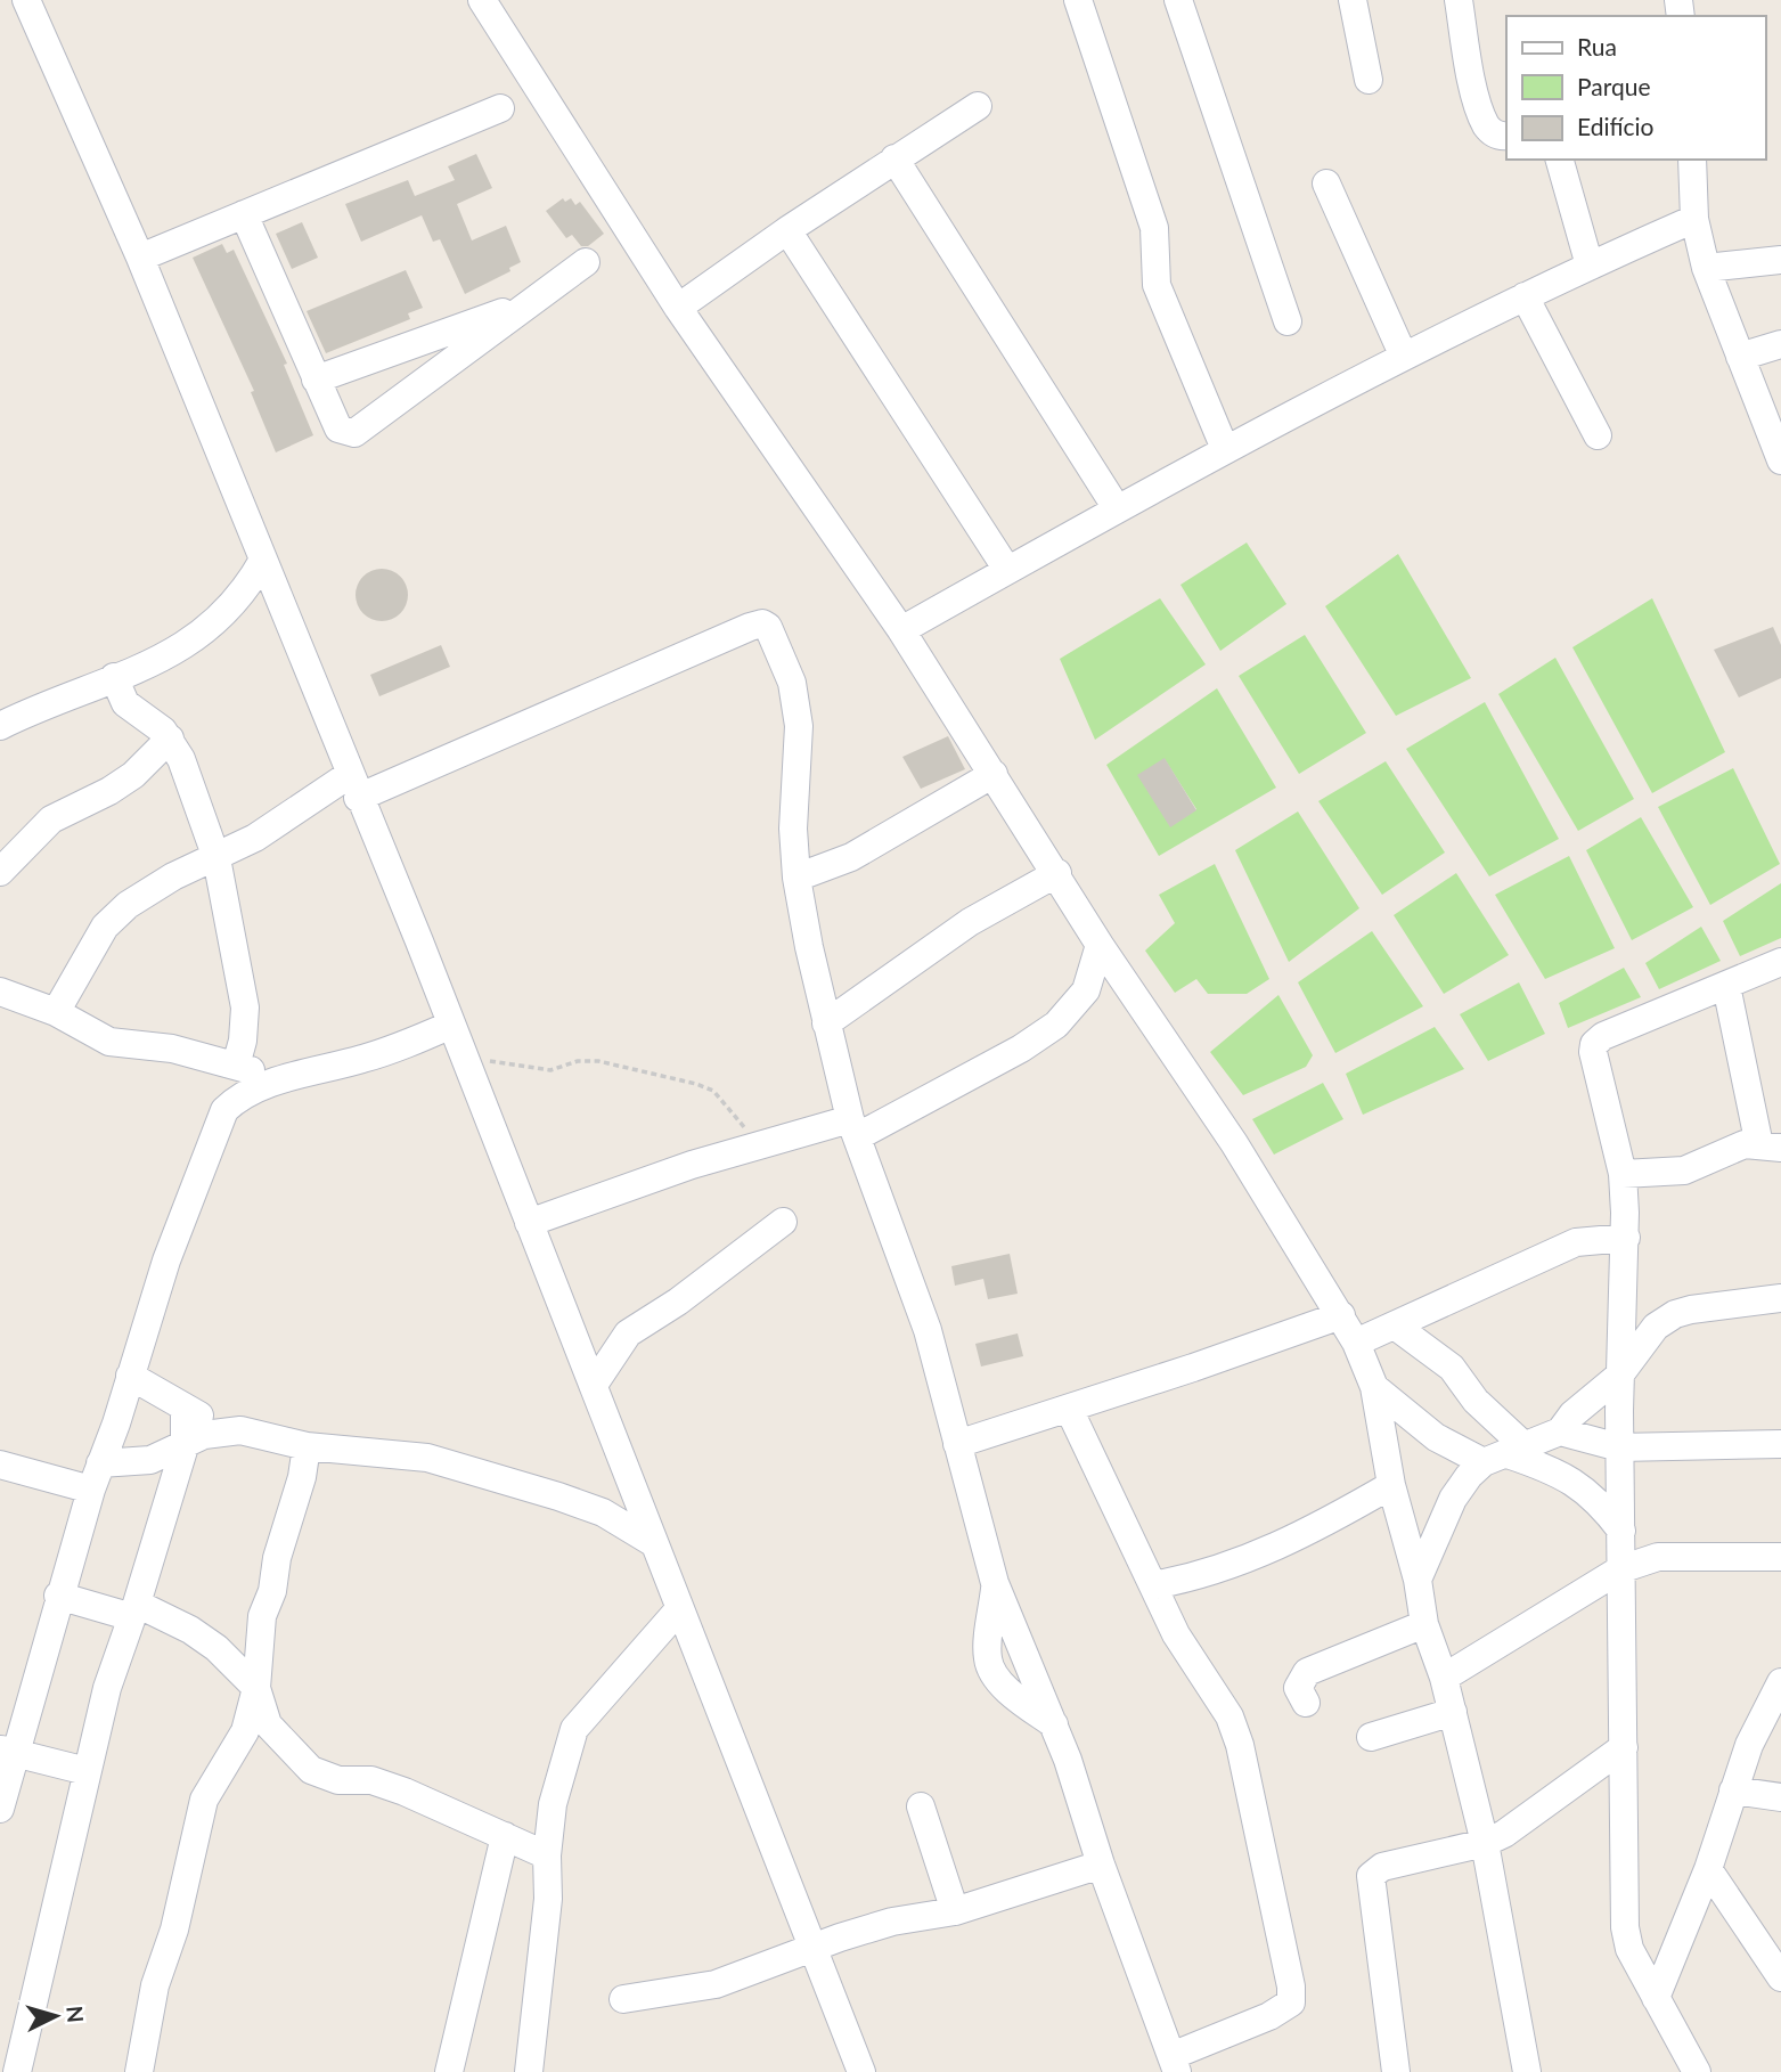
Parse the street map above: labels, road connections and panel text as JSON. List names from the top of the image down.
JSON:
{
  "legend": ["Rua", "Parque", "Edifício"],
  "north": "right"
}
